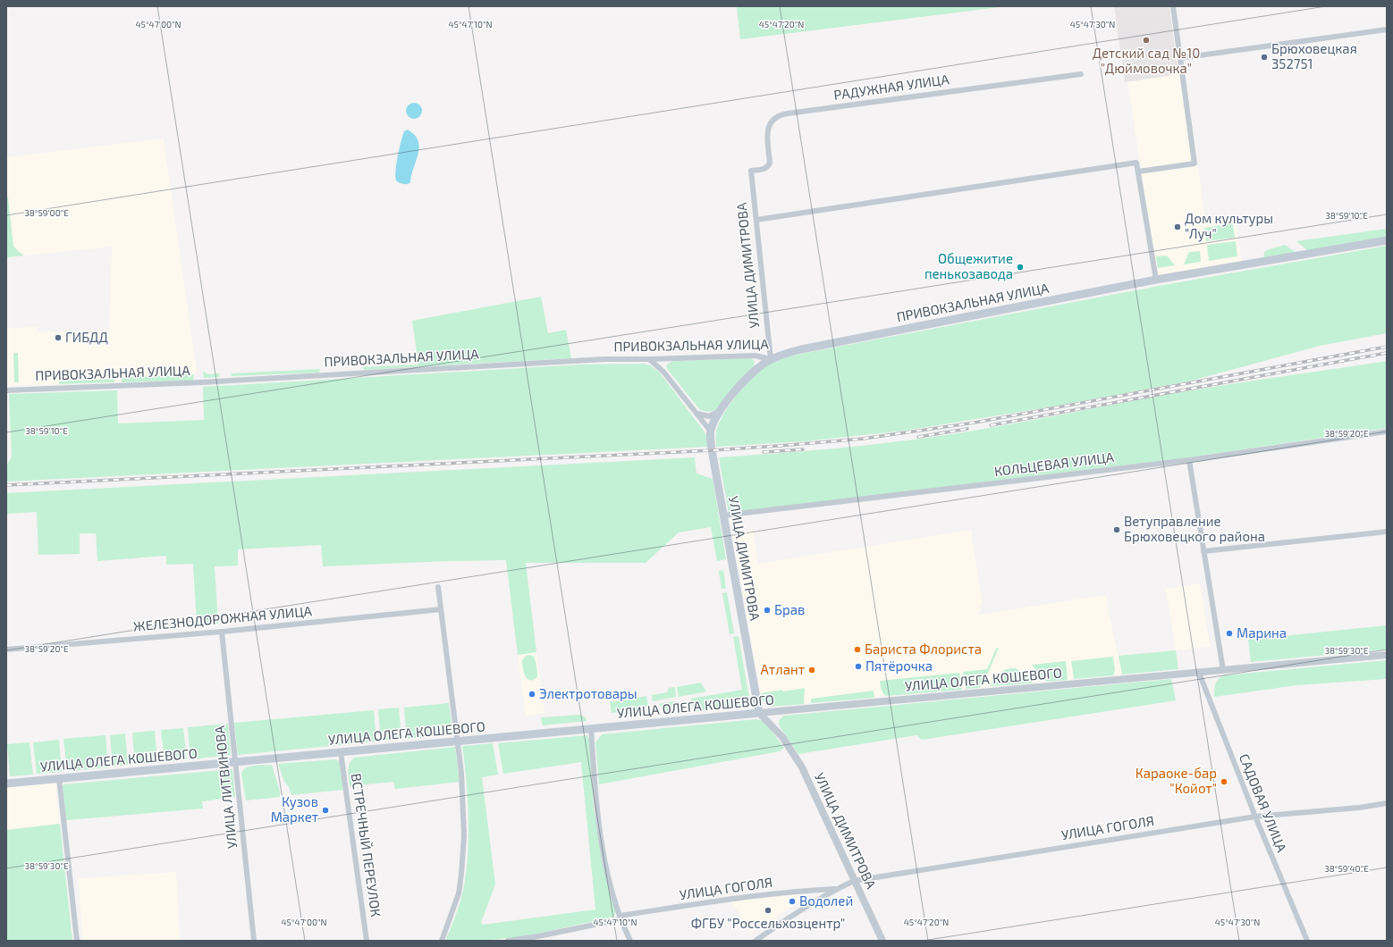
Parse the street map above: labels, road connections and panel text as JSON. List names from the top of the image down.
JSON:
{
  "streets": {
    "main road": ["УЛИЦА ДИМИТРОВА", "ПРИВОКЗАЛЬНАЯ УЛИЦА", "УЛИЦА ОЛЕГА КОШЕВОГО"],
    "street": [
      "РАДУЖНАЯ УЛИЦА",
      "КОЛЬЦЕВАЯ УЛИЦА",
      "ЖЕЛЕЗНОДОРОЖНАЯ УЛИЦА",
      "УЛИЦА ЛИТВИНОВА",
      "САДОВАЯ УЛИЦА",
      "УЛИЦА ГОГОЛЯ",
      "ВСТРЕЧНЫЙ ПЕРЕУЛОК"
    ]
  },
  "crossings": [
    ["РАДУЖНАЯ УЛИЦА", "УЛИЦА ДИМИТРОВА"],
    ["УЛИЦА ДИМИТРОВА", "ПРИВОКЗАЛЬНАЯ УЛИЦА"],
    ["УЛИЦА ДИМИТРОВА", "КОЛЬЦЕВАЯ УЛИЦА"],
    ["УЛИЦА ДИМИТРОВА", "УЛИЦА ОЛЕГА КОШЕВОГО"],
    ["УЛИЦА ДИМИТРОВА", "УЛИЦА ГОГОЛЯ"],
    ["ЖЕЛЕЗНОДОРОЖНАЯ УЛИЦА", "УЛИЦА ЛИТВИНОВА"],
    ["УЛИЦА ОЛЕГА КОШЕВОГО", "УЛИЦА ЛИТВИНОВА"],
    ["УЛИЦА ОЛЕГА КОШЕВОГО", "САДОВАЯ УЛИЦА"],
    ["УЛИЦА ОЛЕГА КОШЕВОГО", "ВСТРЕЧНЫЙ ПЕРЕУЛОК"],
    ["САДОВАЯ УЛИЦА", "УЛИЦА ГОГОЛЯ"]
  ],
  "places": [
    "Детский сад №10 \"Дюймовочка\"",
    "Брюховецкая 352751",
    "Дом культуры \"Луч\"",
    "Общежитие пенькозавода",
    "ГИБДД",
    "Ветуправление Брюховецкого района",
    "Брав",
    "Марина",
    "Бариста Флориста",
    "Пятёрочка",
    "Атлант",
    "Электротовары",
    "Караоке-бар \"Койот\"",
    "Кузов Маркет",
    "Водолей",
    "ФГБУ \"Россельхозцентр\""
  ],
  "coordinates": [
    "45°47'00\"N",
    "45°47'10\"N",
    "45°47'20\"N",
    "45°47'30\"N",
    "38°59'00\"E",
    "38°59'10\"E",
    "38°59'20\"E",
    "38°59'30\"E",
    "38°59'40\"E"
  ]
}
